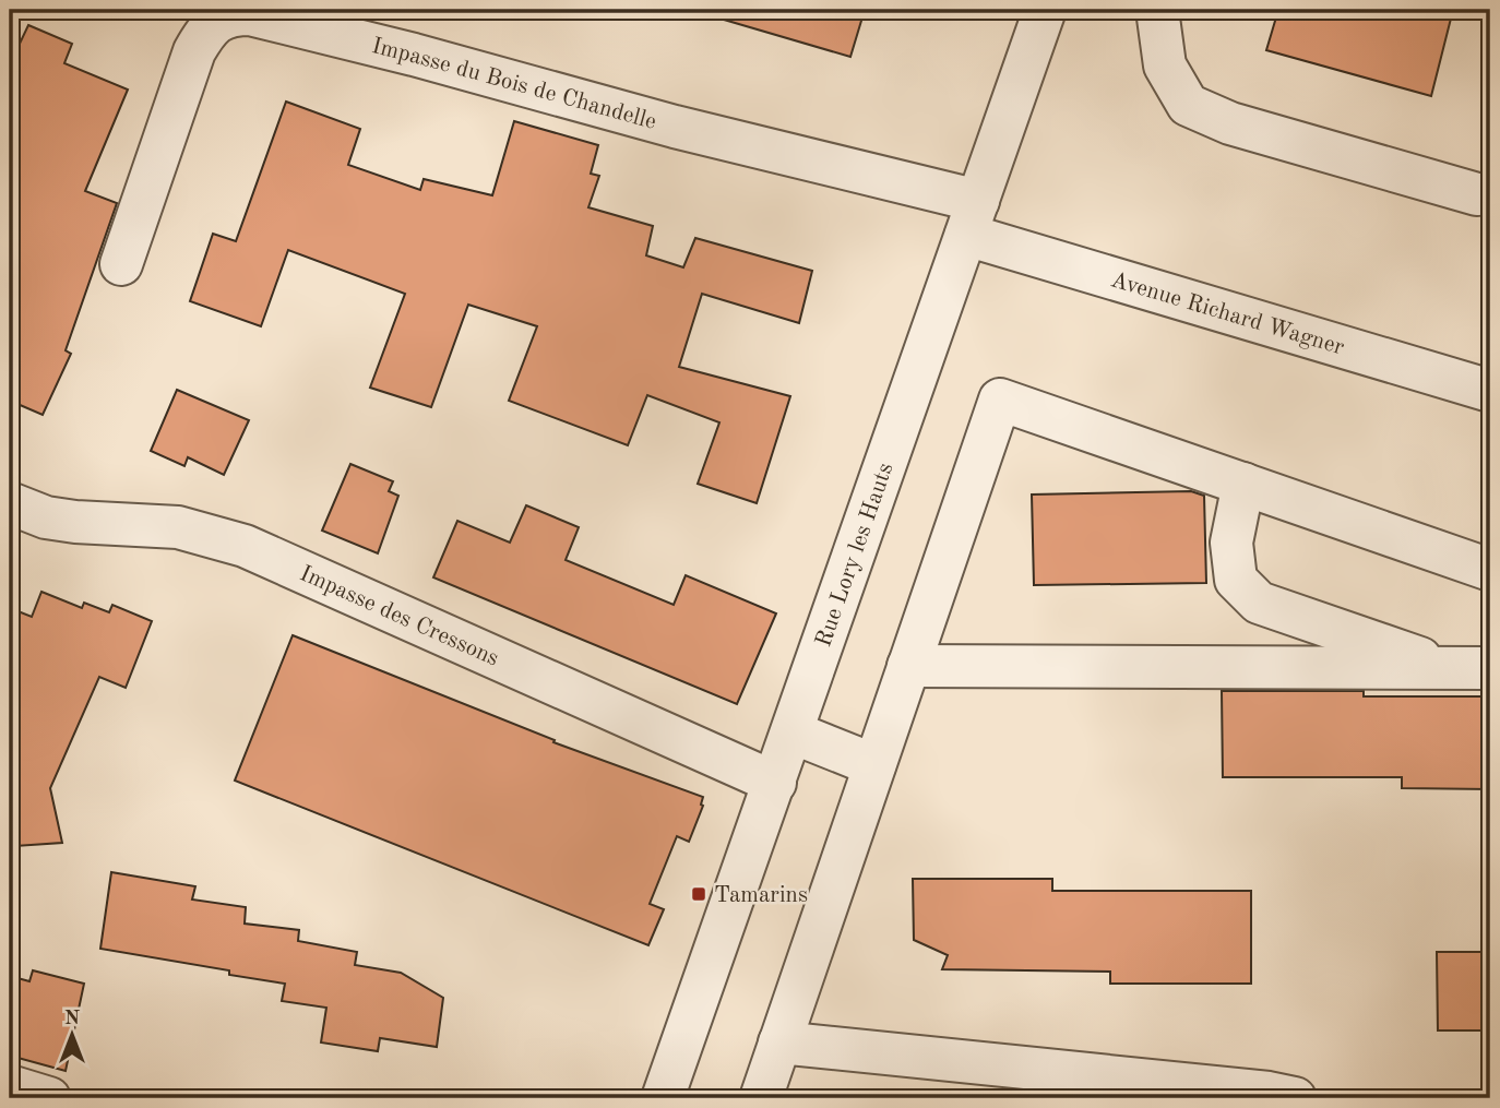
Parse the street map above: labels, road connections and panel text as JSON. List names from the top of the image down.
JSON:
{
  "streets": {
    "street": [
      "Impasse du Bois de Chandelle",
      "Avenue Richard Wagner",
      "Rue Lory les Hauts",
      "Impasse des Cressons"
    ]
  },
  "crossings": [
    ["Impasse du Bois de Chandelle", "Avenue Richard Wagner"],
    ["Impasse du Bois de Chandelle", "Rue Lory les Hauts"],
    ["Avenue Richard Wagner", "Rue Lory les Hauts"],
    ["Rue Lory les Hauts", "Impasse des Cressons"]
  ],
  "places": {
    "transit": ["Tamarins"]
  },
  "north": "top"
}
